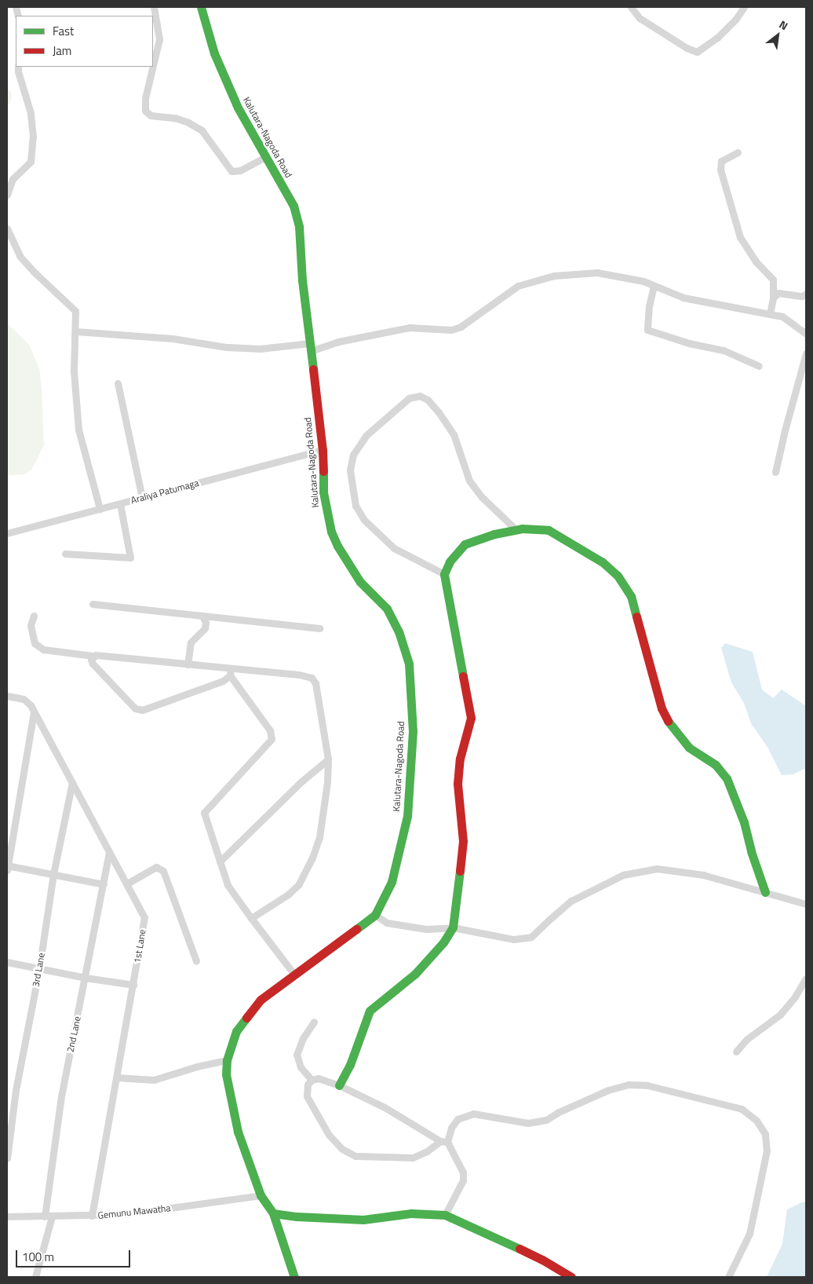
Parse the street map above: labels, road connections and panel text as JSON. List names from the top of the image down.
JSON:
{
  "streets": {
    "street": [
      "Kalutara-Nagoda Road",
      "Araliya Patumaga",
      "1st Lane",
      "3rd Lane",
      "2nd Lane",
      "Gemunu Mawatha"
    ]
  },
  "crossings": [
    ["Kalutara-Nagoda Road", "Araliya Patumaga"],
    ["Kalutara-Nagoda Road", "Gemunu Mawatha"],
    ["1st Lane", "3rd Lane"],
    ["1st Lane", "2nd Lane"],
    ["1st Lane", "Gemunu Mawatha"],
    ["2nd Lane", "Gemunu Mawatha"]
  ],
  "legend": ["Fast", "Jam"],
  "scale_bar": "100 m",
  "north": "top right"
}
